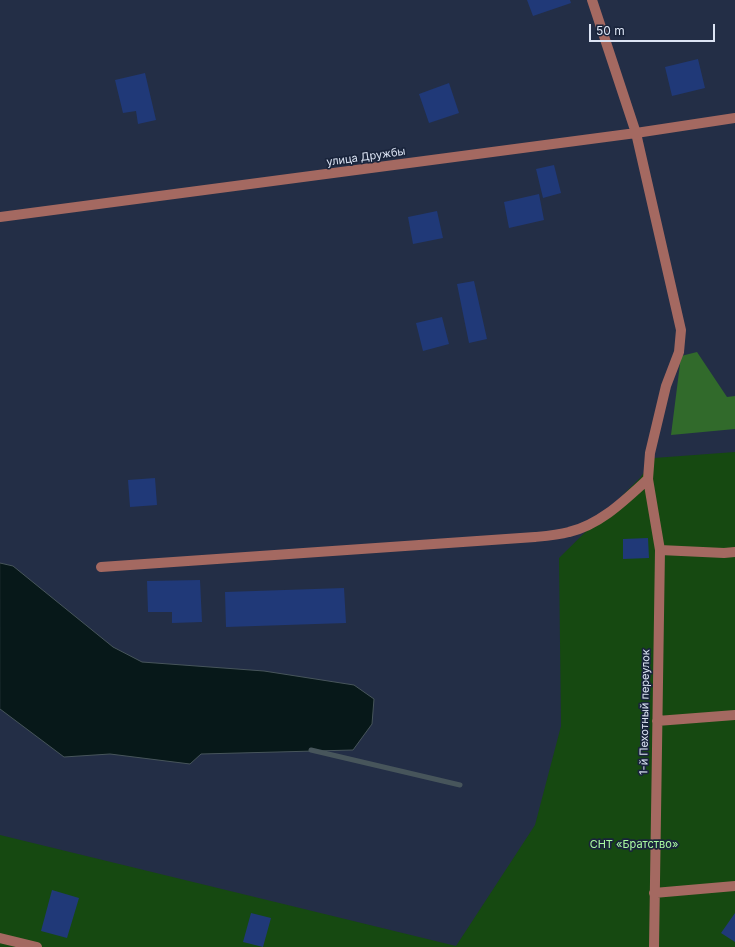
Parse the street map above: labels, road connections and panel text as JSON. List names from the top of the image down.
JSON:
{
  "streets": {
    "street": ["улица Дружбы", "1-й Пехотный переулок"]
  },
  "crossings": [
    ["улица Дружбы", "1-й Пехотный переулок"]
  ],
  "parks": ["СНТ «Братство»"],
  "scale_bar": "50 m"
}
